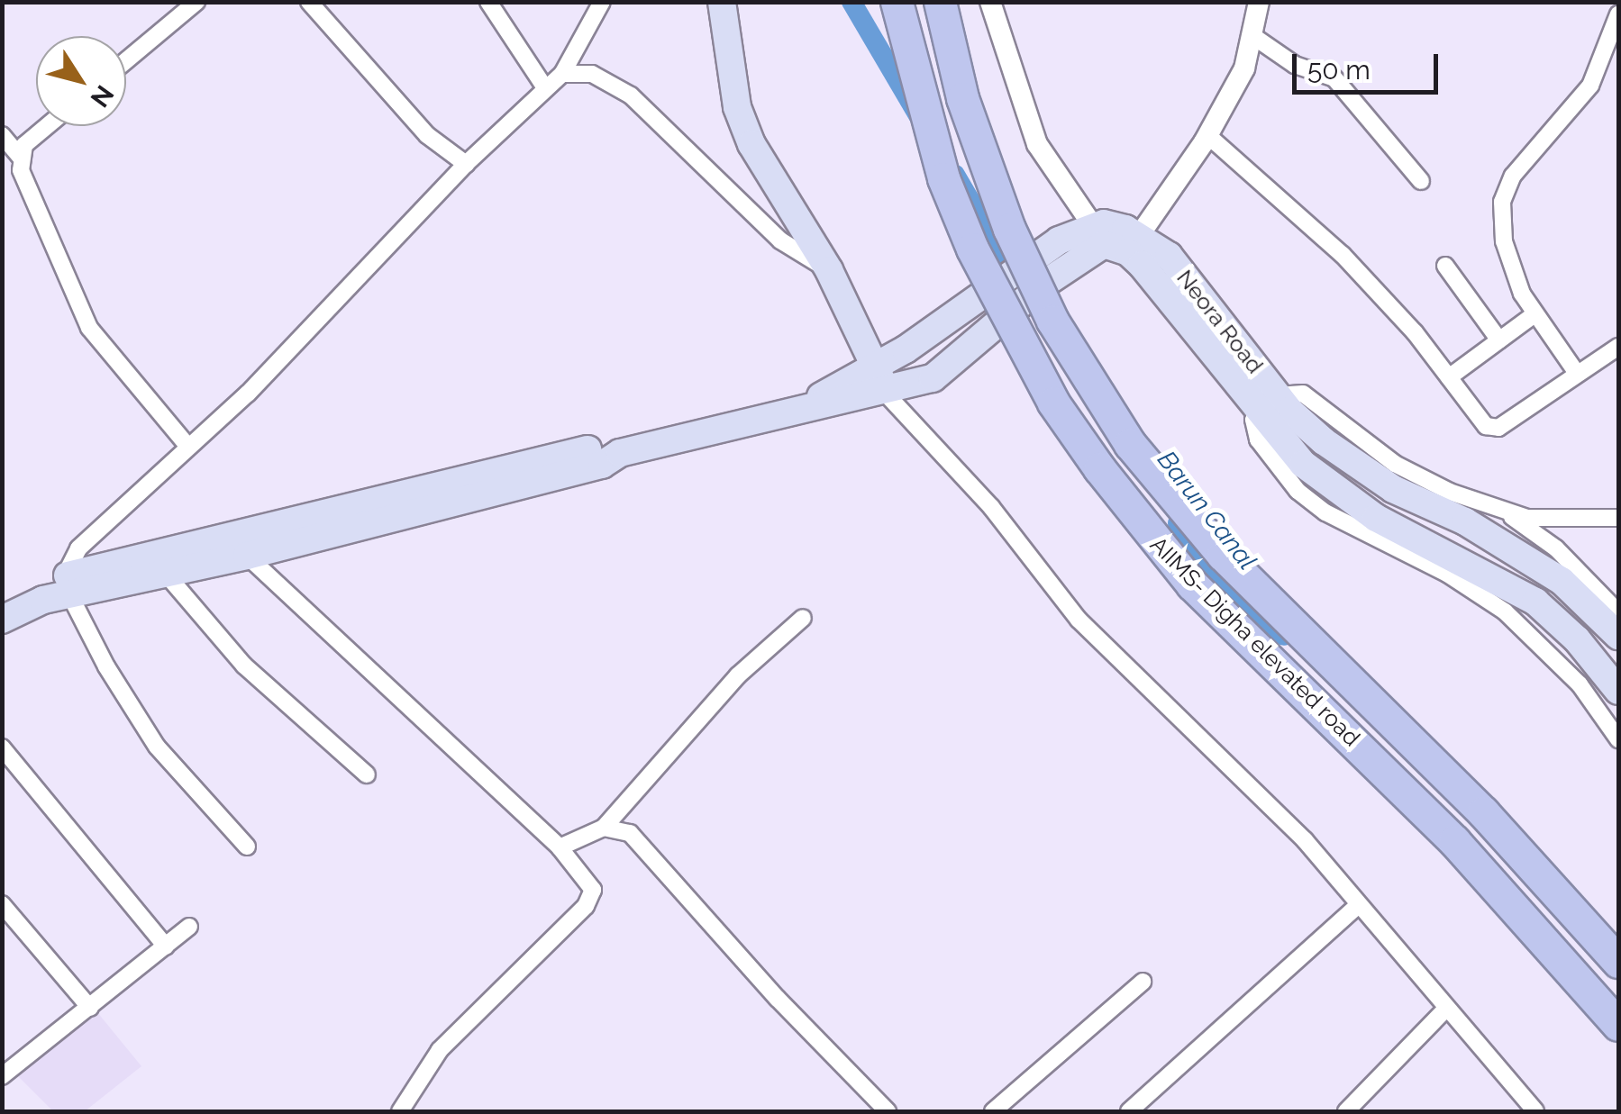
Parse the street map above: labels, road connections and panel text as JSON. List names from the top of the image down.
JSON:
{
  "streets": {
    "highway": ["AIIMS- Digha elevated road"]
  },
  "water": ["Barun Canal"],
  "scale_bar": "50 m",
  "north": "bottom right"
}
